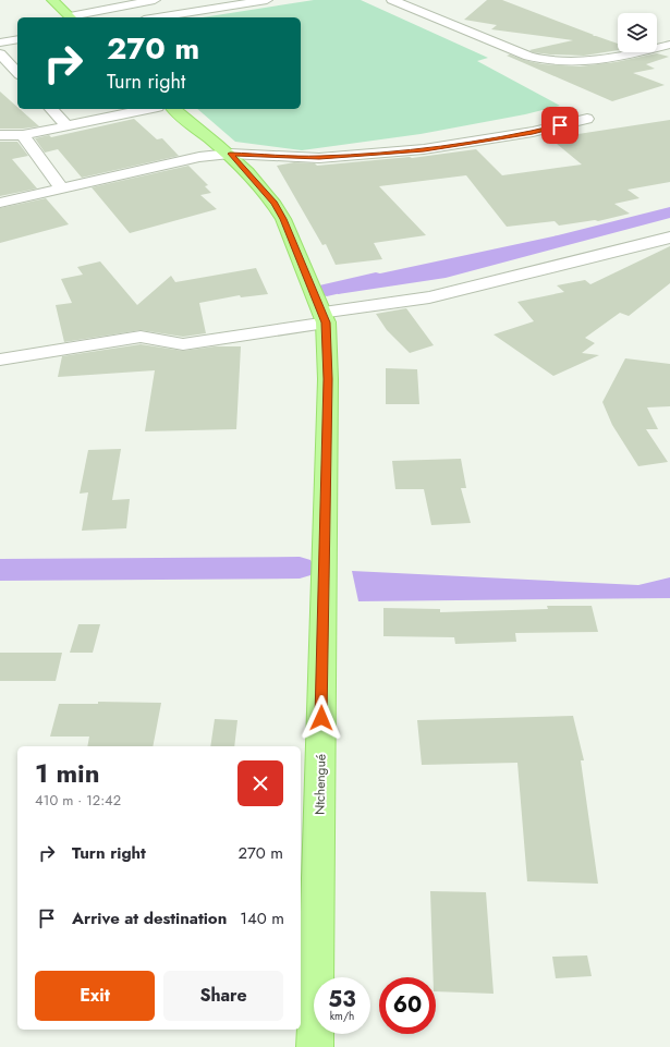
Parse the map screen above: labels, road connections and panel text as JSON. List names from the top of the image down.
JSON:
{
  "streets": {
    "main road": ["Ntchengué"]
  },
  "page": {
    "turn": ["270 m", "Turn right"],
    "heading": ["1 min", "410 m · 12:42"],
    "list": [
      {
        "name": "Turn right",
        "value": "270 m"
      },
      {
        "name": "Arrive at destination",
        "value": "140 m"
      }
    ],
    "buttons": ["Exit", "Share"],
    "speed": "53 km/h",
    "limit": "60"
  }
}
